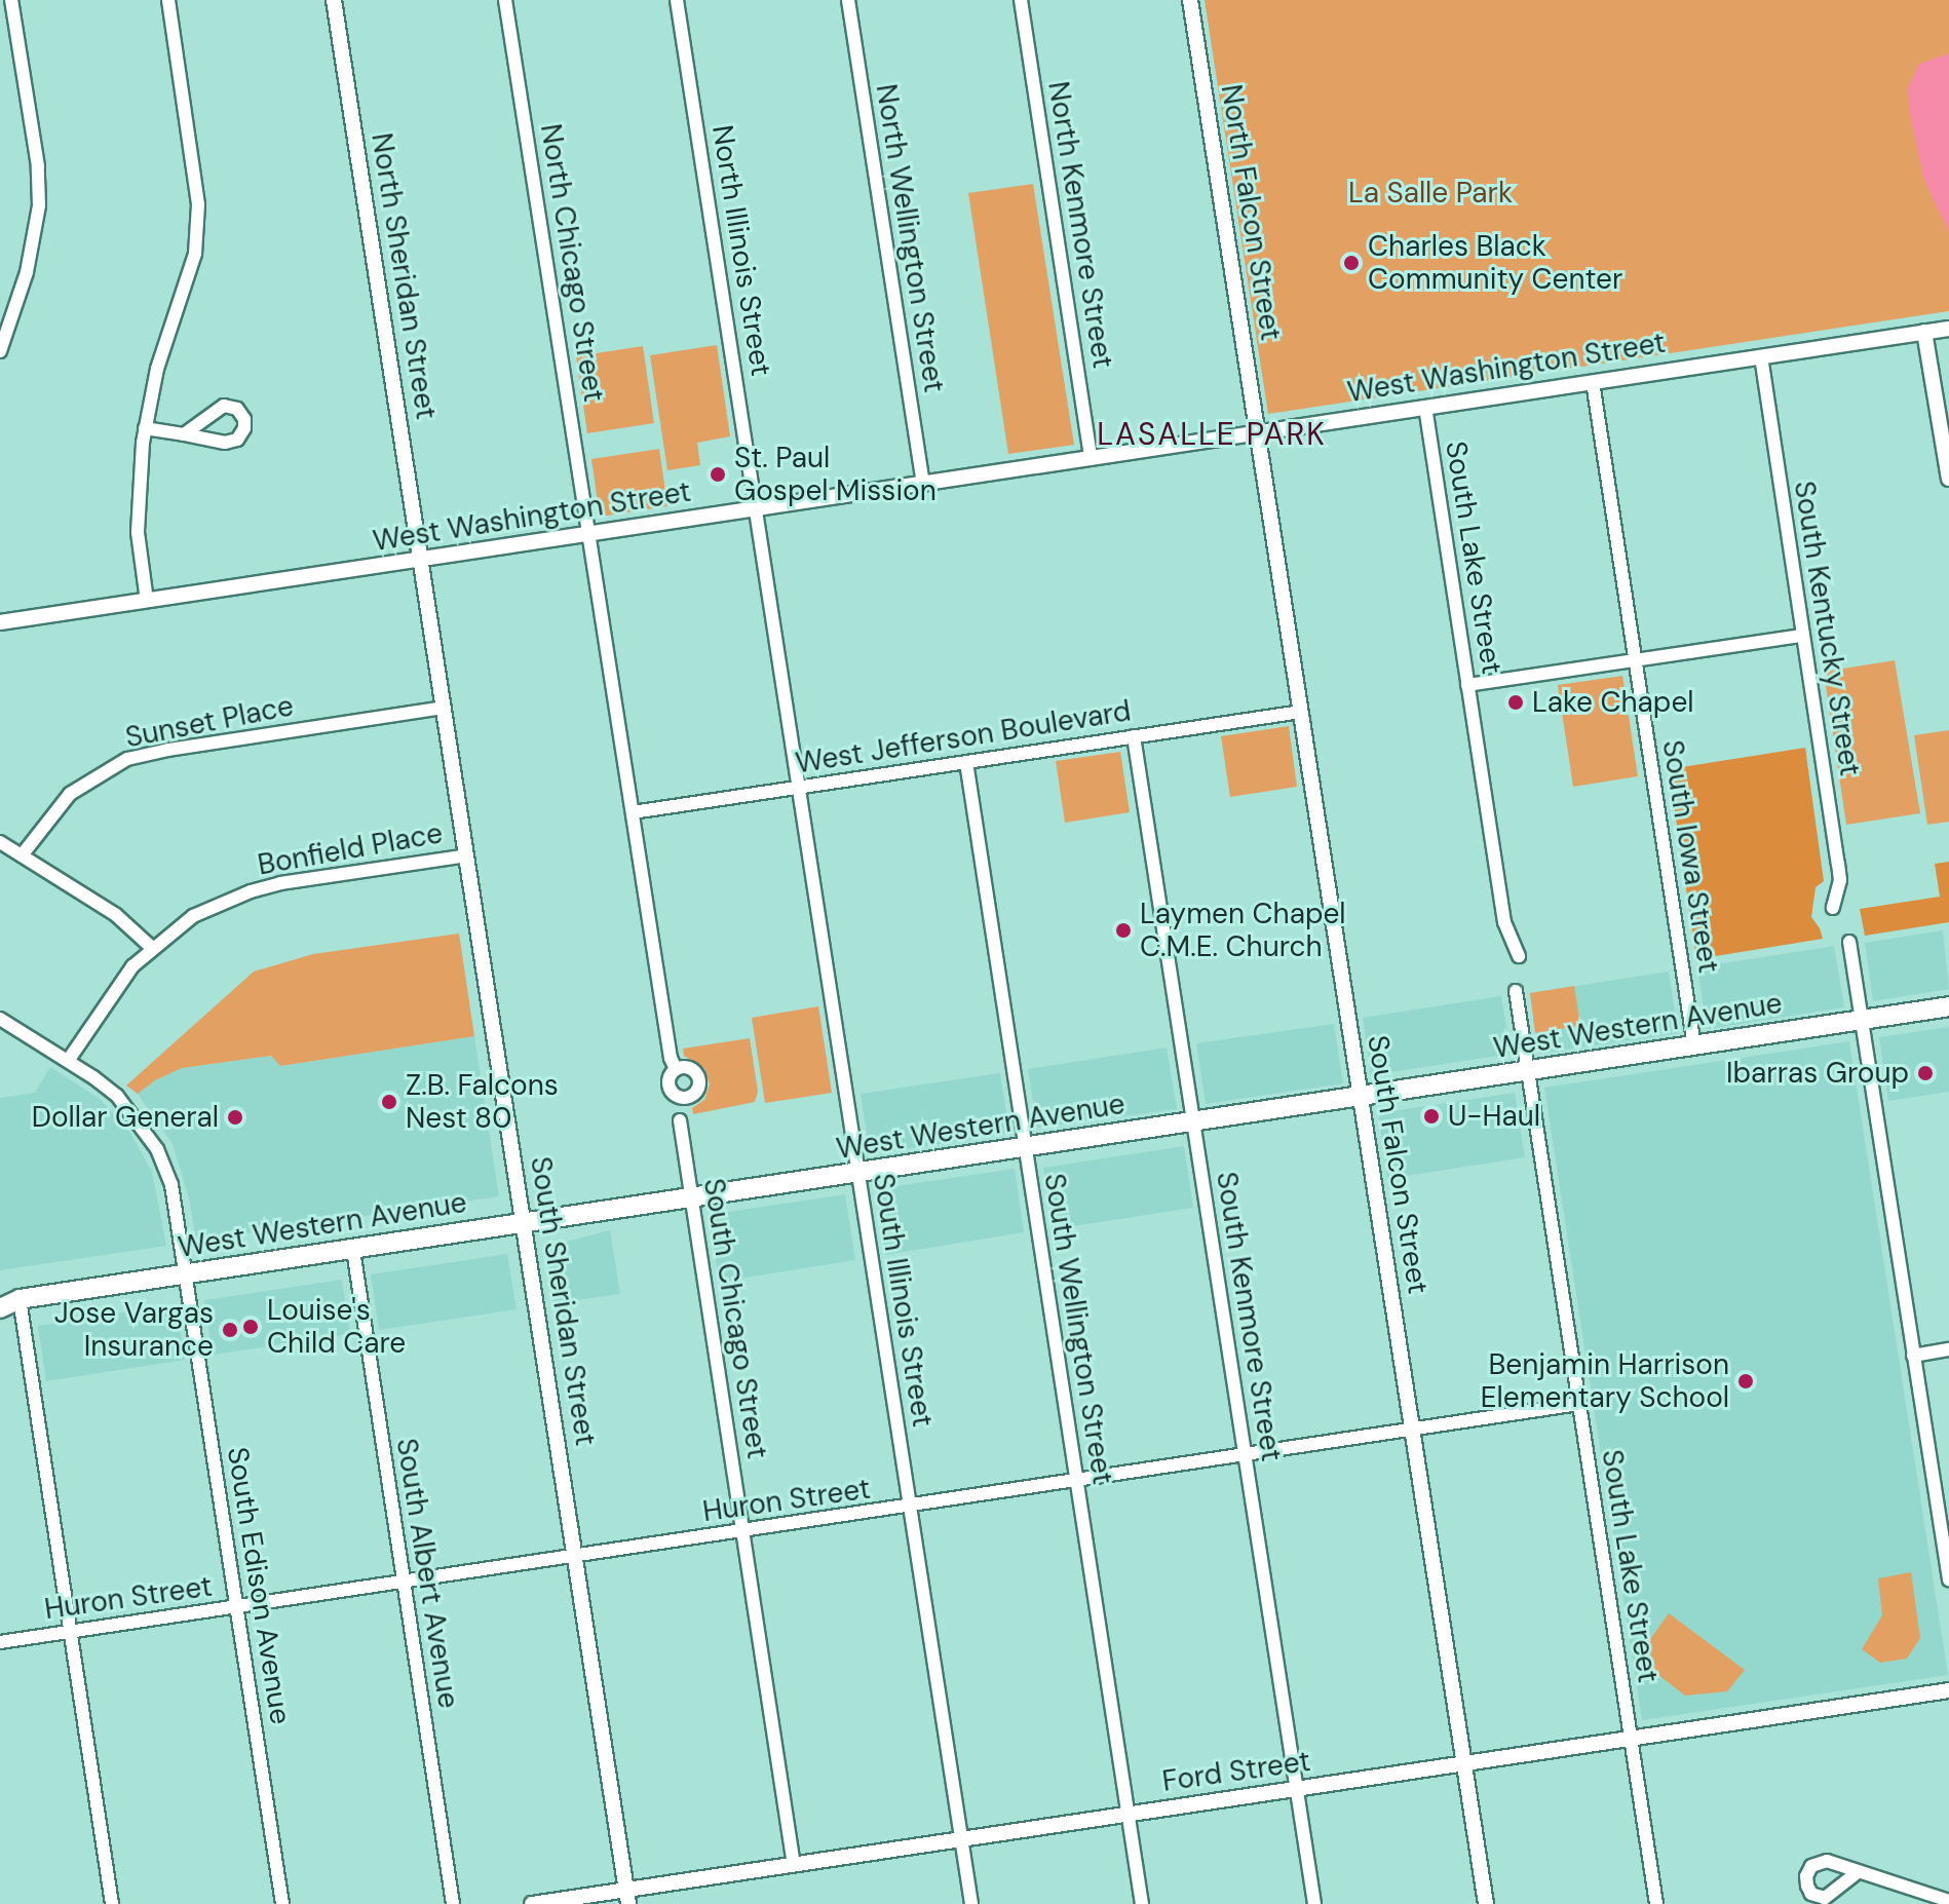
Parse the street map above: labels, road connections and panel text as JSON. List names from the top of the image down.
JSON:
{
  "streets": {
    "main road": ["West Western Avenue"],
    "street": [
      "North Falcon Street",
      "North Kenmore Street",
      "North Wellington Street",
      "North Illinois Street",
      "North Chicago Street",
      "North Sheridan Street",
      "West Washington Street",
      "South Lake Street",
      "South Kentucky Street",
      "Sunset Place",
      "West Jefferson Boulevard",
      "Bonfield Place",
      "South Iowa Street",
      "South Falcon Street",
      "South Illinois Street",
      "South Sheridan Street",
      "South Kenmore Street",
      "South Chicago Street",
      "South Wellington Street",
      "Huron Street",
      "South Albert Avenue",
      "South Edison Avenue",
      "Ford Street"
    ]
  },
  "crossings": [
    ["North Falcon Street", "West Washington Street"],
    ["North Falcon Street", "South Falcon Street"],
    ["North Kenmore Street", "West Washington Street"],
    ["North Wellington Street", "West Washington Street"],
    ["North Illinois Street", "West Washington Street"],
    ["North Illinois Street", "South Illinois Street"],
    ["North Chicago Street", "West Washington Street"],
    ["North Sheridan Street", "West Washington Street"],
    ["North Sheridan Street", "South Sheridan Street"],
    ["West Washington Street", "South Lake Street"],
    ["West Washington Street", "South Kentucky Street"],
    ["West Washington Street", "South Iowa Street"],
    ["West Washington Street", "South Falcon Street"],
    ["West Washington Street", "South Illinois Street"],
    ["West Washington Street", "South Sheridan Street"],
    ["South Lake Street", "West Western Avenue"],
    ["South Lake Street", "Huron Street"],
    ["South Lake Street", "Ford Street"],
    ["Sunset Place", "South Sheridan Street"],
    ["West Jefferson Boulevard", "South Falcon Street"],
    ["West Jefferson Boulevard", "South Illinois Street"],
    ["West Jefferson Boulevard", "South Kenmore Street"],
    ["West Jefferson Boulevard", "South Wellington Street"],
    ["Bonfield Place", "South Sheridan Street"],
    ["Bonfield Place", "South Edison Avenue"],
    ["South Iowa Street", "West Western Avenue"],
    ["West Western Avenue", "South Falcon Street"],
    ["West Western Avenue", "South Illinois Street"],
    ["West Western Avenue", "South Sheridan Street"],
    ["West Western Avenue", "South Kenmore Street"],
    ["West Western Avenue", "South Chicago Street"],
    ["West Western Avenue", "South Wellington Street"],
    ["West Western Avenue", "South Albert Avenue"],
    ["West Western Avenue", "South Edison Avenue"],
    ["South Falcon Street", "Huron Street"],
    ["South Falcon Street", "Ford Street"],
    ["South Illinois Street", "Huron Street"],
    ["South Illinois Street", "Ford Street"],
    ["South Sheridan Street", "Huron Street"],
    ["South Sheridan Street", "Ford Street"],
    ["South Kenmore Street", "Huron Street"],
    ["South Kenmore Street", "Ford Street"],
    ["South Chicago Street", "Huron Street"],
    ["South Chicago Street", "Ford Street"],
    ["South Wellington Street", "Huron Street"],
    ["South Wellington Street", "Ford Street"],
    ["Huron Street", "South Albert Avenue"],
    ["Huron Street", "South Edison Avenue"]
  ],
  "districts": ["LASALLE PARK"],
  "parks": ["La Salle Park"],
  "places": [
    "Charles Black Community Center",
    "St. Paul Gospel Mission",
    "Lake Chapel",
    "Laymen Chapel C.M.E. Church",
    "Ibarras Group",
    "Z.B. Falcons Nest 80",
    "U-Haul",
    "Dollar General",
    "Louise's Child Care",
    "Jose Vargas Insurance",
    "Benjamin Harrison Elementary School"
  ]
}
